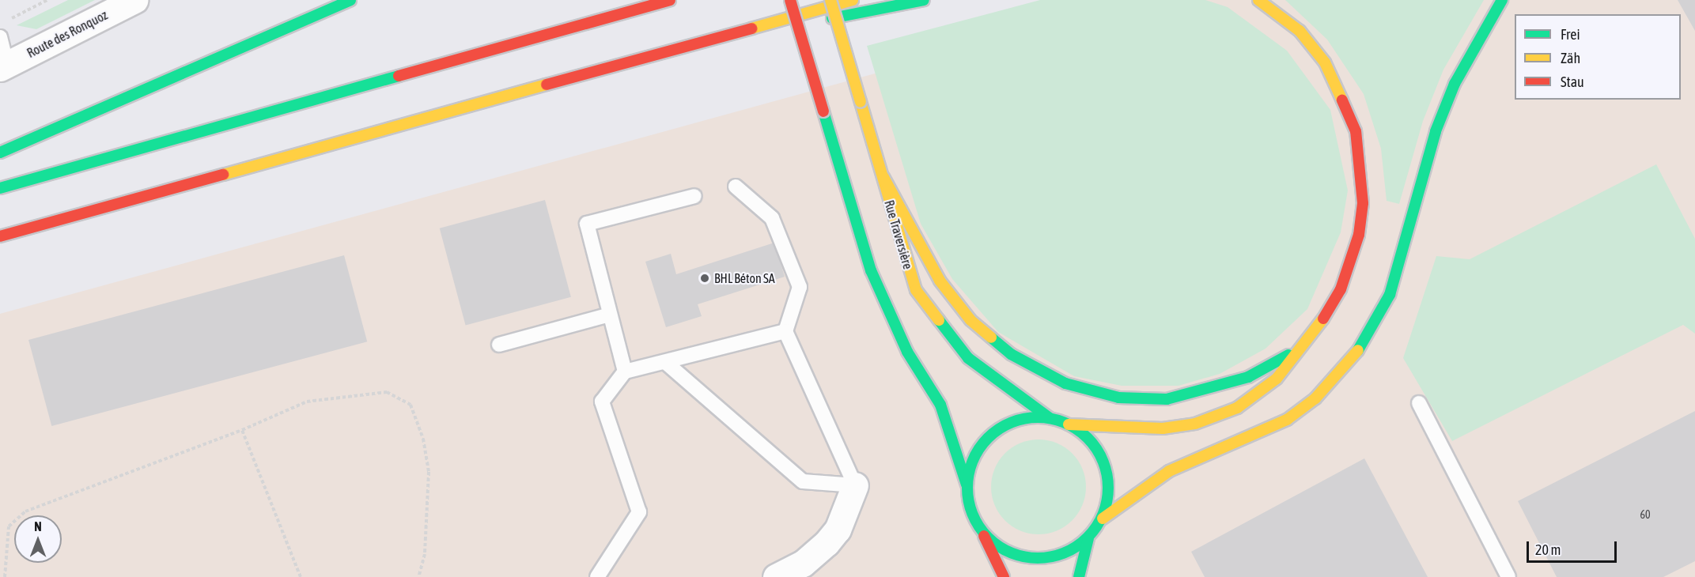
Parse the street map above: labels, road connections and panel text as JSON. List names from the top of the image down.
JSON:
{
  "streets": {
    "main road": ["Rue Traversière"],
    "street": ["Route des Ronquoz"]
  },
  "places": ["BHL Béton SA"],
  "house_numbers": ["60"],
  "legend": ["Frei", "Zäh", "Stau"],
  "scale_bar": "20 m",
  "north": "top"
}
